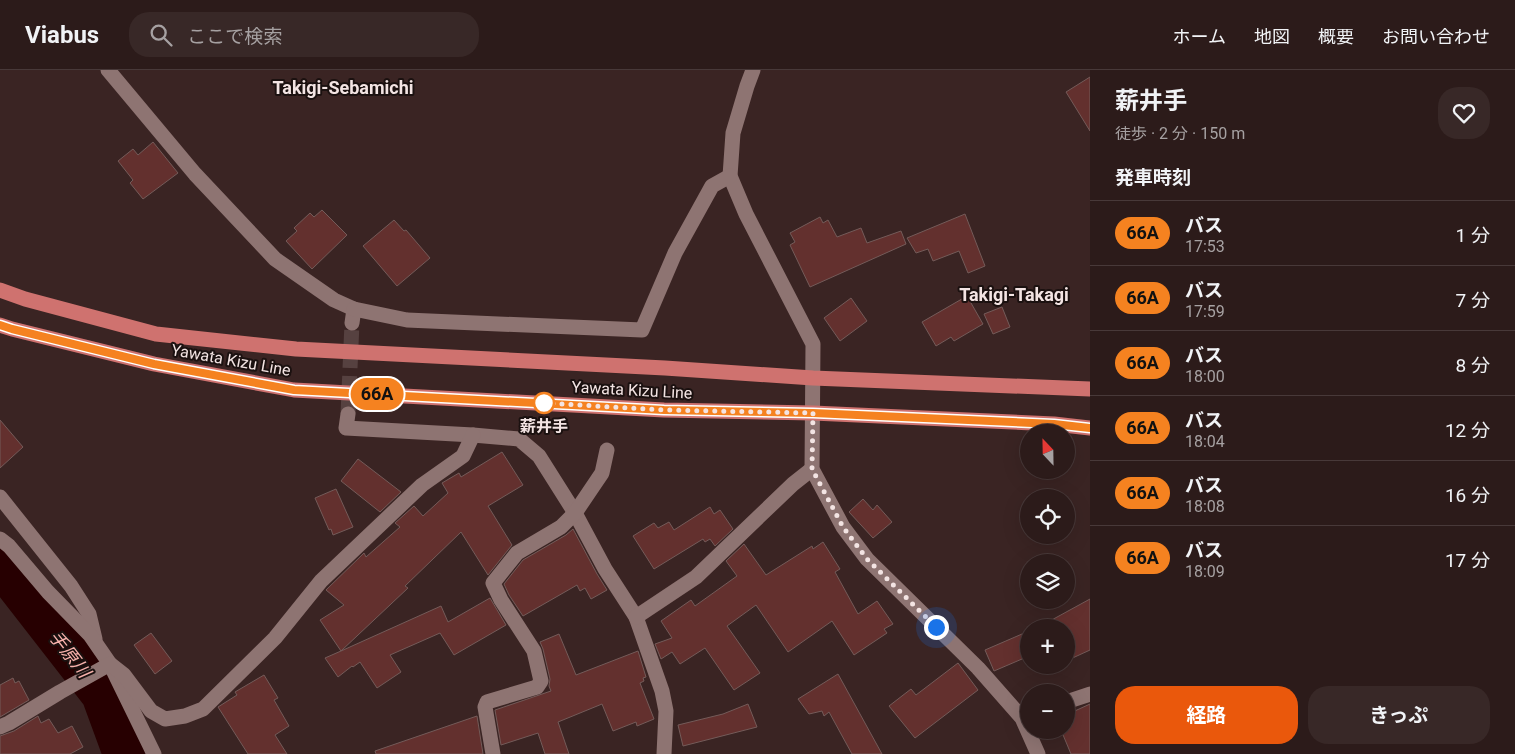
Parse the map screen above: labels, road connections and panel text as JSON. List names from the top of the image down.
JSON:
{
  "streets": {
    "main road": ["Yawata Kizu Line"]
  },
  "districts": ["Takigi-Sebamichi", "Takigi-Takagi"],
  "water": ["手原川"],
  "places": ["薪井手"],
  "lines": ["bus line 66A"],
  "north": "top",
  "page": {
    "header": "Viabus",
    "search": "ここで検索",
    "nav": [
      "ホーム",
      "地図",
      "概要",
      "お問い合わせ"
    ],
    "on_map": "66A",
    "heading": [
      ["薪井手", "徒歩 · 2 分 · 150 m"],
      "発車時刻"
    ],
    "list": [
      {
        "mark": "66A",
        "name": "バス",
        "note": "17:53",
        "value": "1 分"
      },
      {
        "mark": "66A",
        "name": "バス",
        "note": "17:59",
        "value": "7 分"
      },
      {
        "mark": "66A",
        "name": "バス",
        "note": "18:00",
        "value": "8 分"
      },
      {
        "mark": "66A",
        "name": "バス",
        "note": "18:04",
        "value": "12 分"
      },
      {
        "mark": "66A",
        "name": "バス",
        "note": "18:08",
        "value": "16 分"
      },
      {
        "mark": "66A",
        "name": "バス",
        "note": "18:09",
        "value": "17 分"
      }
    ],
    "map_buttons": ["+", "−"],
    "buttons": ["経路", "きっぷ"]
  }
}
